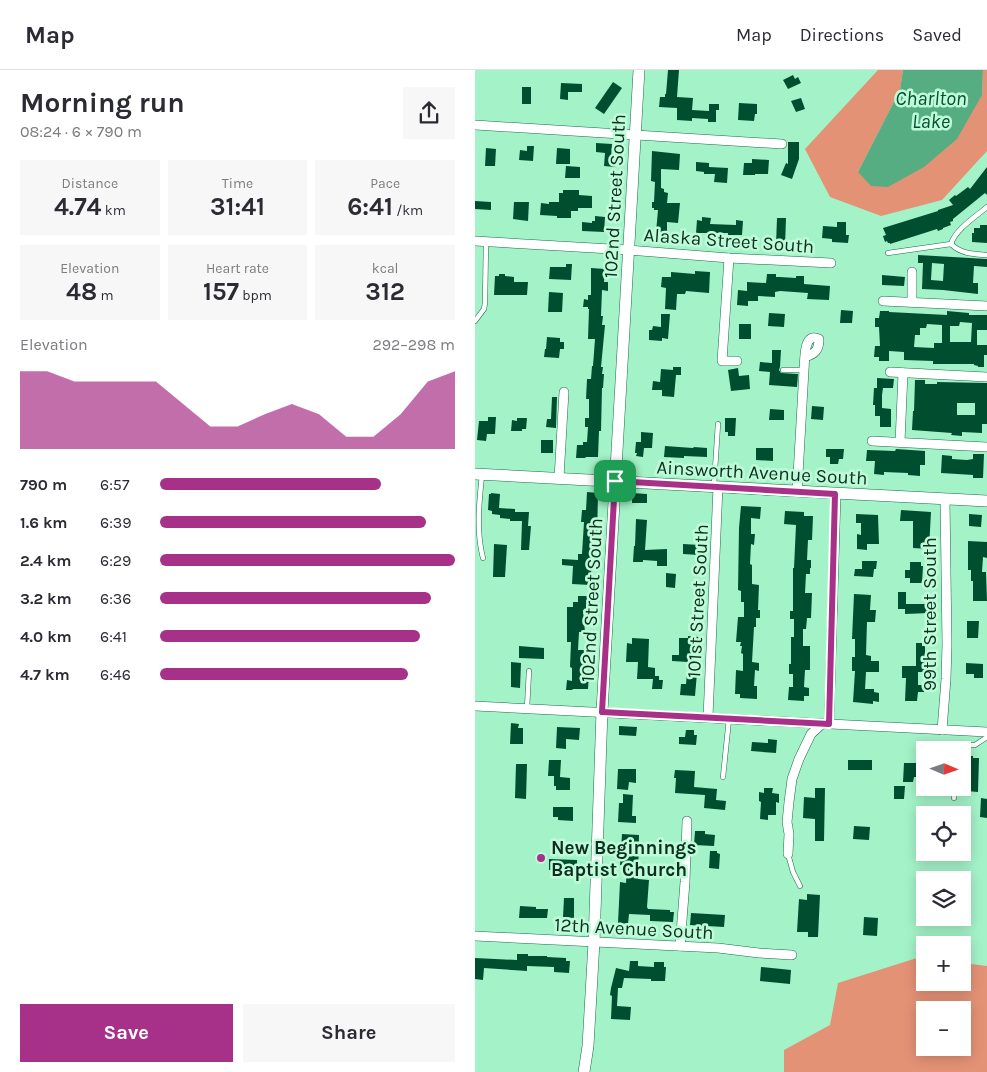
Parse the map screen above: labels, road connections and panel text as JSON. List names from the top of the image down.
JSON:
{
  "streets": {
    "street": [
      "102nd Street South",
      "Alaska Street South",
      "Ainsworth Avenue South",
      "101st Street South",
      "99th Street South",
      "12th Avenue South"
    ]
  },
  "crossings": [
    ["102nd Street South", "Alaska Street South"],
    ["102nd Street South", "Ainsworth Avenue South"],
    ["102nd Street South", "12th Avenue South"],
    ["Ainsworth Avenue South", "101st Street South"],
    ["Ainsworth Avenue South", "99th Street South"]
  ],
  "water": ["Charlton Lake"],
  "places": ["New Beginnings Baptist Church"],
  "north": "right",
  "page": {
    "header": "Map",
    "nav": ["Map", "Directions", "Saved"],
    "heading": ["Morning run", "08:24 · 6 × 790 m"],
    "stats": [
      ["Distance", "4.74 km"],
      ["Time", "31:41"],
      ["Pace", "6:41 /km"],
      ["Elevation", "48 m"],
      ["Heart rate", "157 bpm"],
      ["kcal", "312"]
    ],
    "chart": ["Elevation", "292–298 m"],
    "list": [
      {
        "name": "790 m",
        "note": "6:57"
      },
      {
        "name": "1.6 km",
        "note": "6:39"
      },
      {
        "name": "2.4 km",
        "note": "6:29"
      },
      {
        "name": "3.2 km",
        "note": "6:36"
      },
      {
        "name": "4.0 km",
        "note": "6:41"
      },
      {
        "name": "4.7 km",
        "note": "6:46"
      }
    ],
    "map_buttons": ["+", "−"],
    "buttons": ["Save", "Share"]
  }
}
